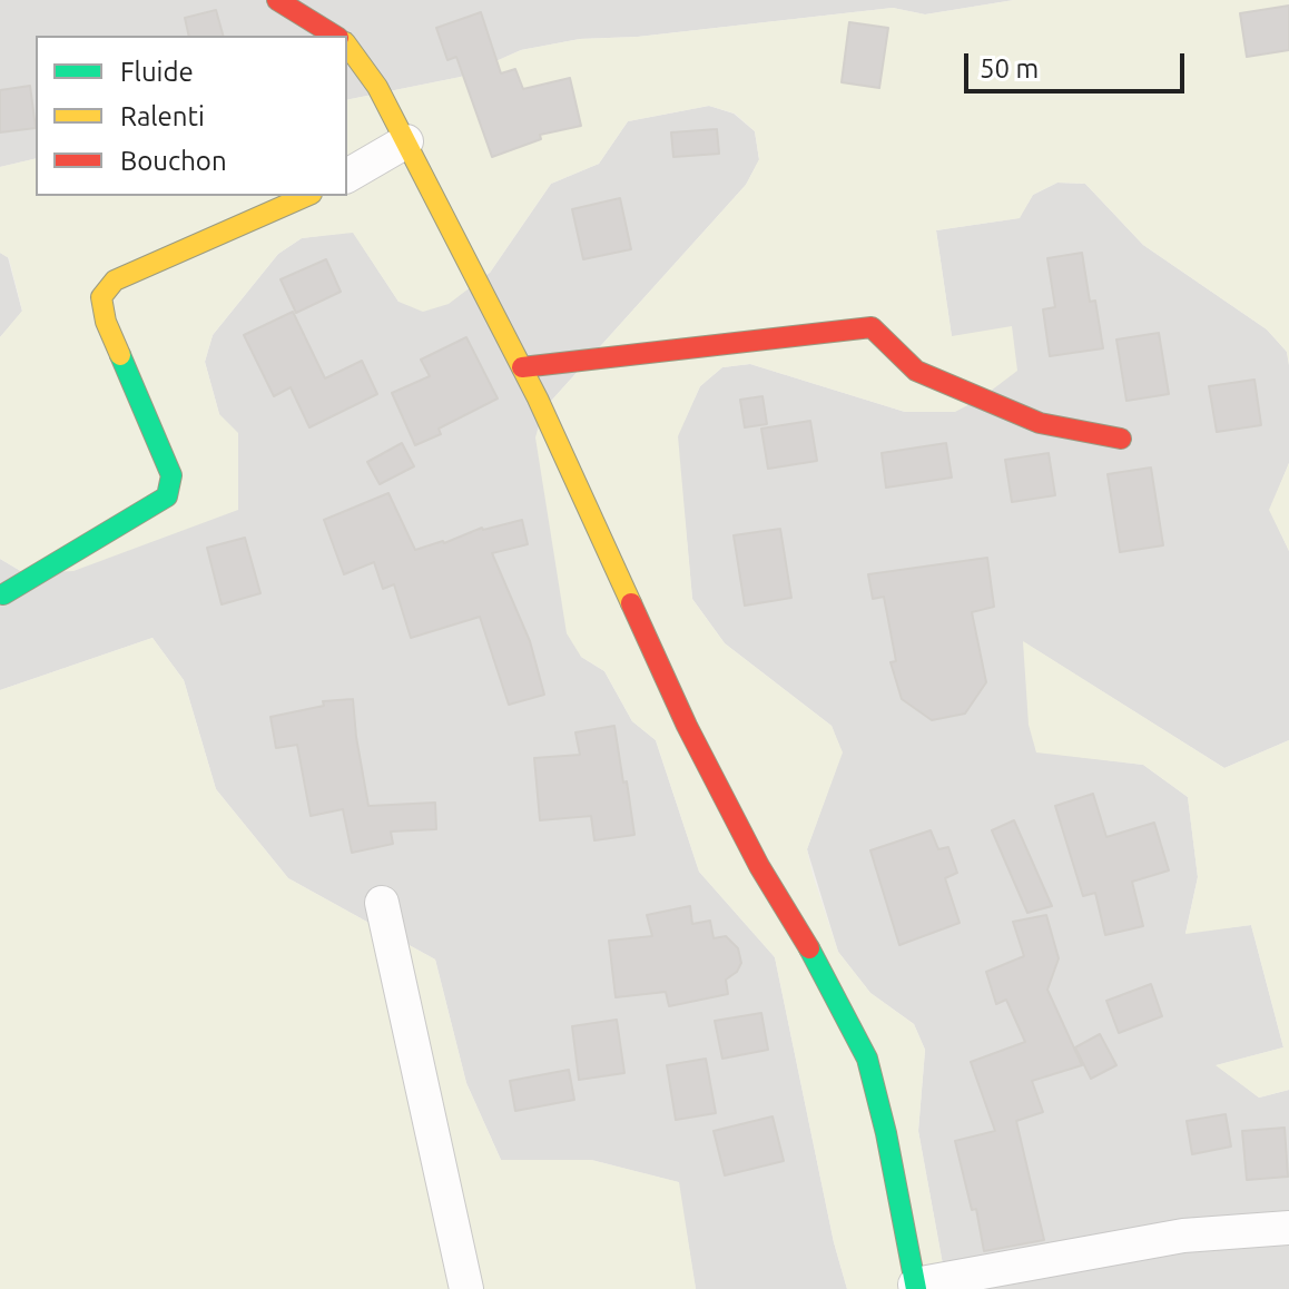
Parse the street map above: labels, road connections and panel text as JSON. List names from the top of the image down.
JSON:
{
  "legend": ["Fluide", "Ralenti", "Bouchon"],
  "scale_bar": "50 m"
}
